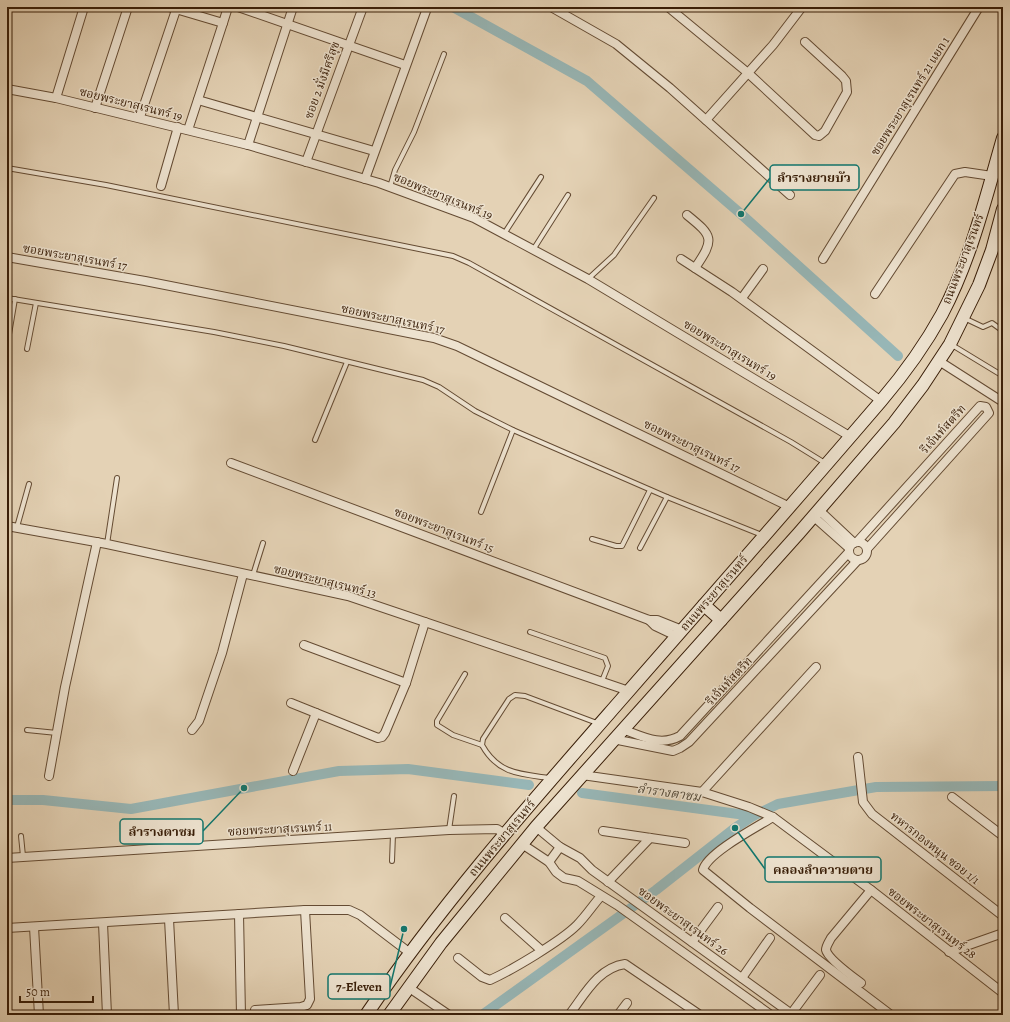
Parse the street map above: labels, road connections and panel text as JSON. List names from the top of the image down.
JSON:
{
  "streets": {
    "street": [
      "ซอย 2 มั่งมีศรีสุข",
      "ซอยพระยาสุเรนทร์ 21 แยก 1",
      "ซอยพระยาสุเรนทร์ 19",
      "ซอยพระยาสุเรนทร์ 17",
      "ถนนพระยาสุเรนทร์",
      "รีเจ้นท์สตรีท",
      "ซอยพระยาสุเรนทร์ 15",
      "ซอยพระยาสุเรนทร์ 13",
      "ซอยพระยาสุเรนทร์ 11",
      "ทหารกองหนุน ซอย 1/1",
      "ซอยพระยาสุเรนทร์ 26",
      "ซอยพระยาสุเรนทร์ 28"
    ]
  },
  "crossings": [
    ["ซอย 2 มั่งมีศรีสุข", "ซอยพระยาสุเรนทร์ 19"],
    ["ซอยพระยาสุเรนทร์ 19", "ถนนพระยาสุเรนทร์"],
    ["ซอยพระยาสุเรนทร์ 17", "ถนนพระยาสุเรนทร์"],
    ["ถนนพระยาสุเรนทร์", "รีเจ้นท์สตรีท"],
    ["ถนนพระยาสุเรนทร์", "ซอยพระยาสุเรนทร์ 15"],
    ["ถนนพระยาสุเรนทร์", "ซอยพระยาสุเรนทร์ 13"],
    ["ถนนพระยาสุเรนทร์", "ซอยพระยาสุเรนทร์ 11"],
    ["ถนนพระยาสุเรนทร์", "ซอยพระยาสุเรนทร์ 26"],
    ["ถนนพระยาสุเรนทร์", "ซอยพระยาสุเรนทร์ 28"]
  ],
  "water": ["ลำรางตาชม"],
  "places": [
    "ลำรางยายบัว",
    "ลำรางตาชม",
    "คลองลำควายตาย",
    "7-Eleven"
  ],
  "scale_bar": "50 m"
}
